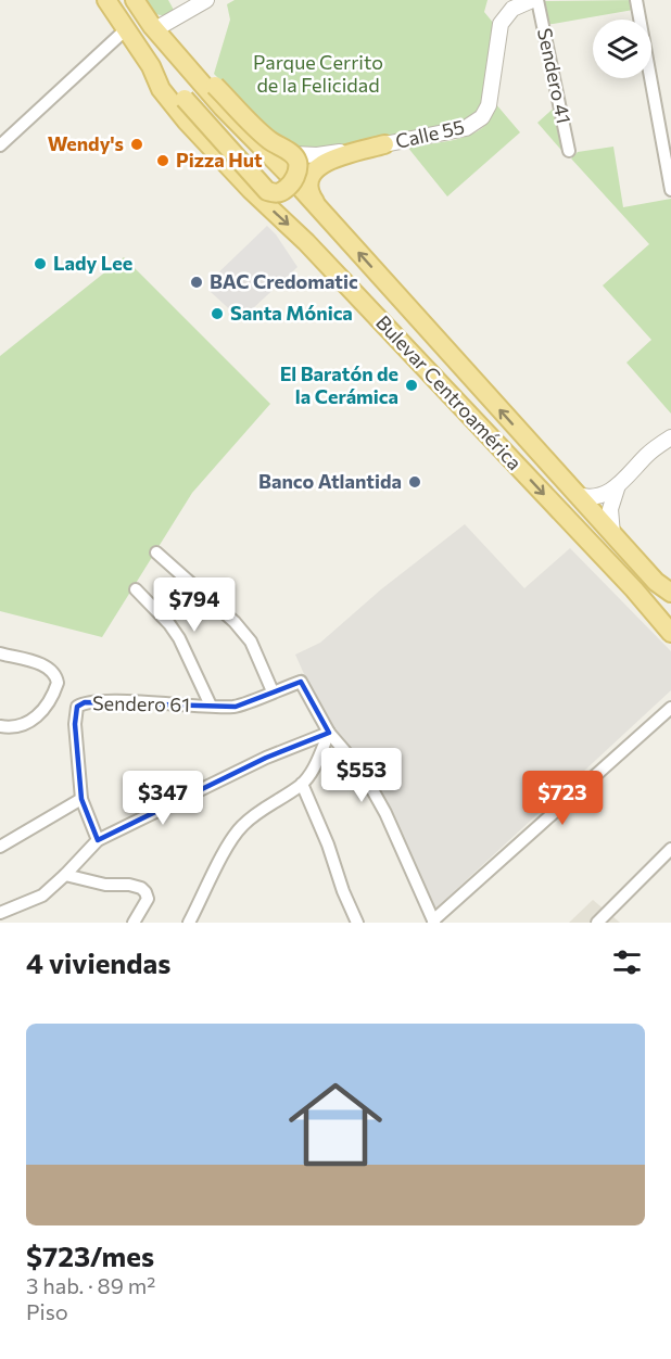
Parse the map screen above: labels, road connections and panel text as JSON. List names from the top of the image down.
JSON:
{
  "streets": {
    "main road": ["Bulevar Centroamérica"],
    "street": ["Sendero 41", "Calle 55", "Sendero 61"]
  },
  "crossings": [
    ["Sendero 41", "Calle 55"]
  ],
  "parks": ["Parque Cerrito de la Felicidad"],
  "places": [
    "Wendy's",
    "Pizza Hut",
    "Lady Lee",
    "BAC Credomatic",
    "Santa Mónica",
    "El Baratón de la Cerámica",
    "Banco Atlantida"
  ],
  "page": {
    "price": [
      "$794",
      "$553",
      "$347",
      "$723"
    ],
    "heading": "4 viviendas",
    "list": [
      {
        "name": "$723/mes",
        "note": "3 hab. · 89 m² · Piso"
      }
    ]
  }
}
